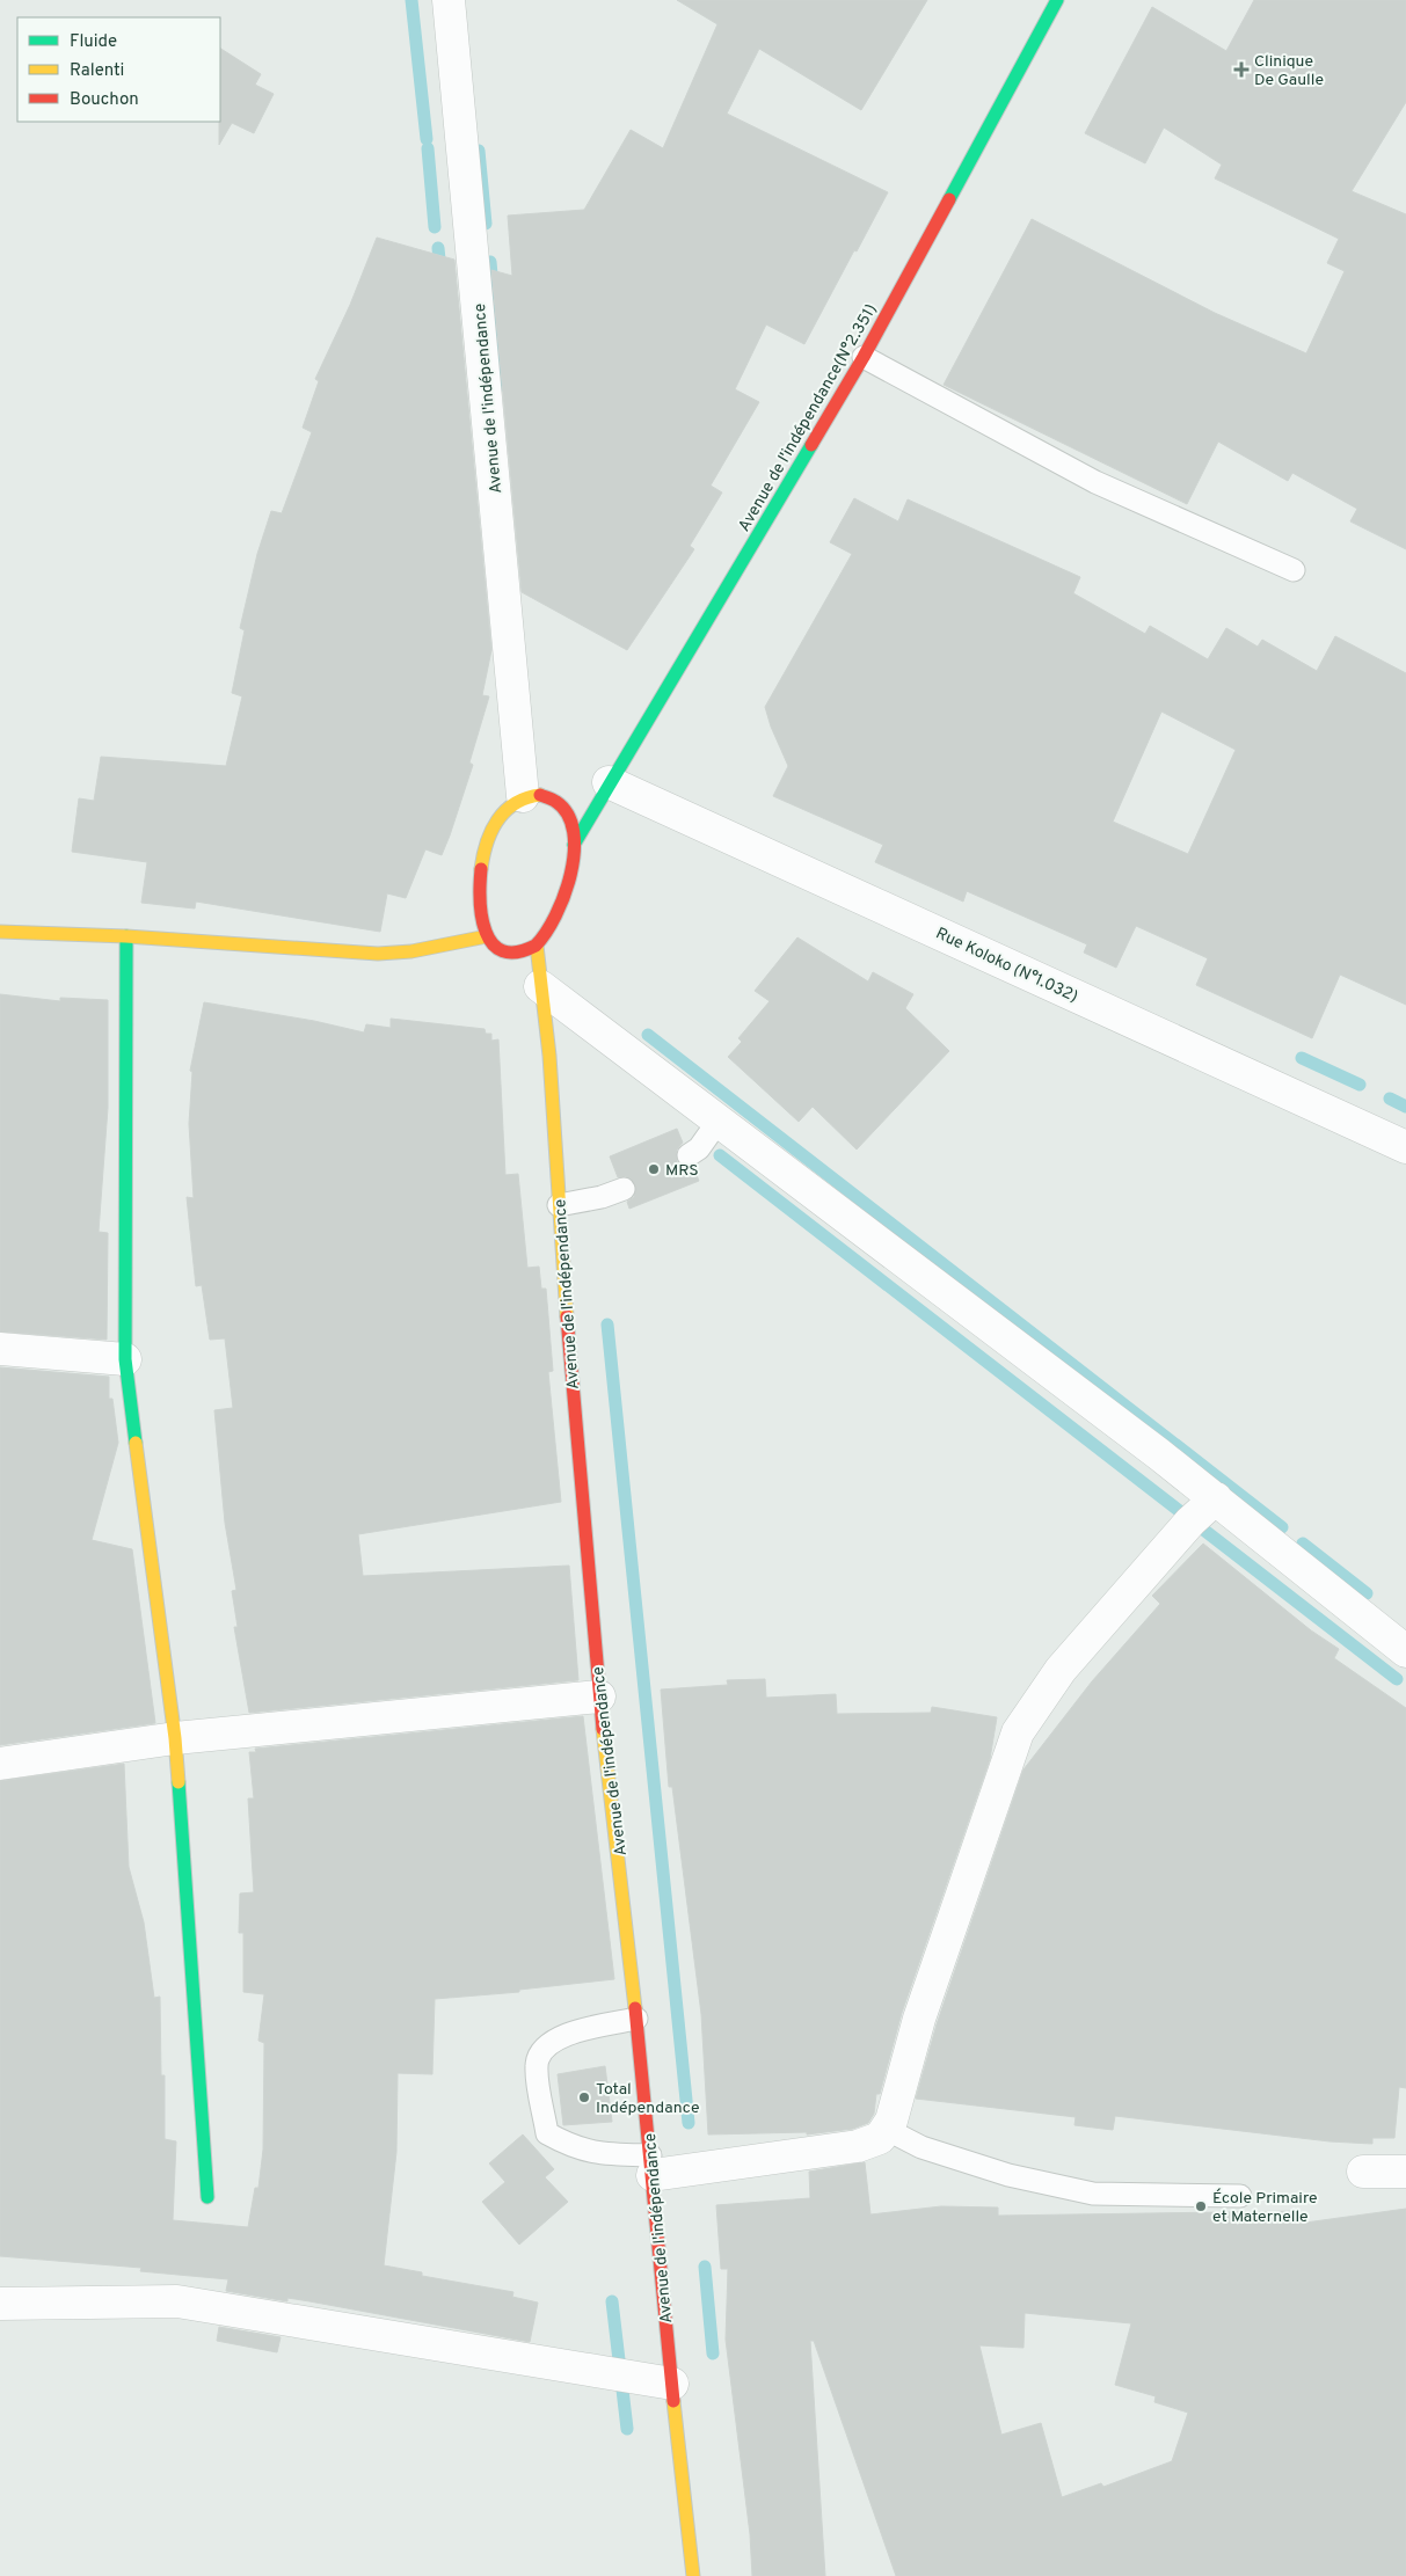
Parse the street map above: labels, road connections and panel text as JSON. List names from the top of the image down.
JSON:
{
  "streets": {
    "main road": ["Avenue de l'indépendance", "Avenue de l'indépendance(N°2.351)"],
    "street": ["Rue Koloko (N°1.032)"]
  },
  "crossings": [
    ["Avenue de l'indépendance", "Avenue de l'indépendance(N°2.351)"],
    ["Avenue de l'indépendance(N°2.351)", "Rue Koloko (N°1.032)"]
  ],
  "places": {
    "health": ["Clinique De Gaulle"],
    "other": ["MRS", "Total Indépendance", "École Primaire et Maternelle"]
  },
  "legend": ["Fluide", "Ralenti", "Bouchon"]
}
